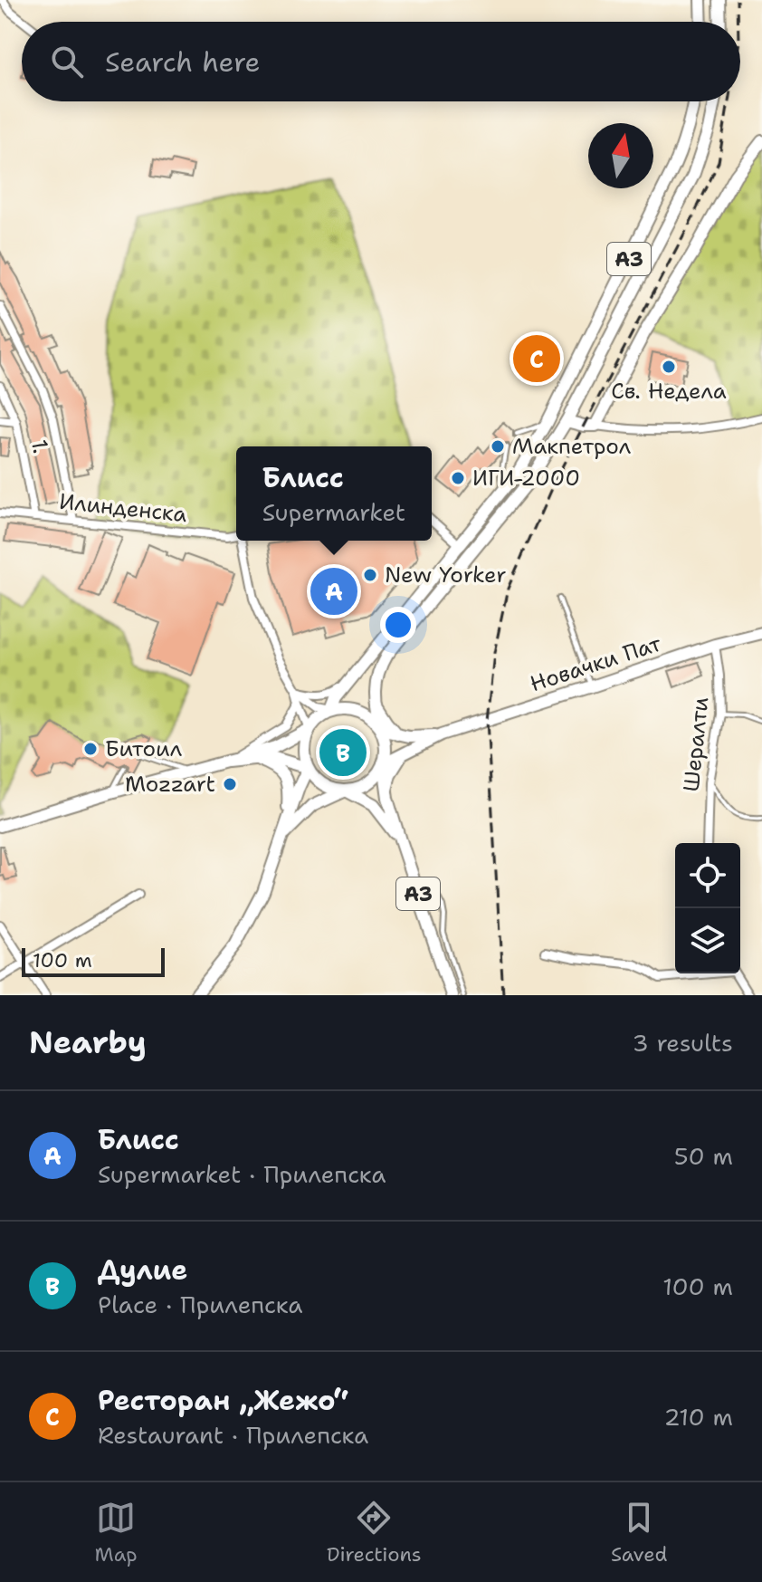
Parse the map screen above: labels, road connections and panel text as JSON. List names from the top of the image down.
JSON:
{
  "streets": {
    "main road": ["A3", "Новачки Пат"],
    "street": ["1.", "Илинденска", "Шералти"]
  },
  "crossings": [
    ["1.", "Илинденска"],
    ["Новачки Пат", "Шералти"]
  ],
  "places": [
    "Св. Недела",
    "Макпетрол",
    "ИГИ-2000",
    "New Yorker",
    "Битоил",
    "Mozzart"
  ],
  "scale_bar": "100 m",
  "north": "top",
  "page": {
    "search": "Search here",
    "pins": ["C", "A", "B"],
    "popup": ["Блисс", "Supermarket"],
    "scale": "100 m",
    "heading": ["Nearby", "3 results"],
    "list": [
      {
        "mark": "A",
        "name": "Блисс",
        "note": "Supermarket · Прилепска",
        "value": "50 m"
      },
      {
        "mark": "B",
        "name": "Дулие",
        "note": "Place · Прилепска",
        "value": "100 m"
      },
      {
        "mark": "C",
        "name": "Ресторан „Жежо“",
        "note": "Restaurant · Прилепска",
        "value": "210 m"
      }
    ],
    "nav": ["Map", "Directions", "Saved"]
  }
}
